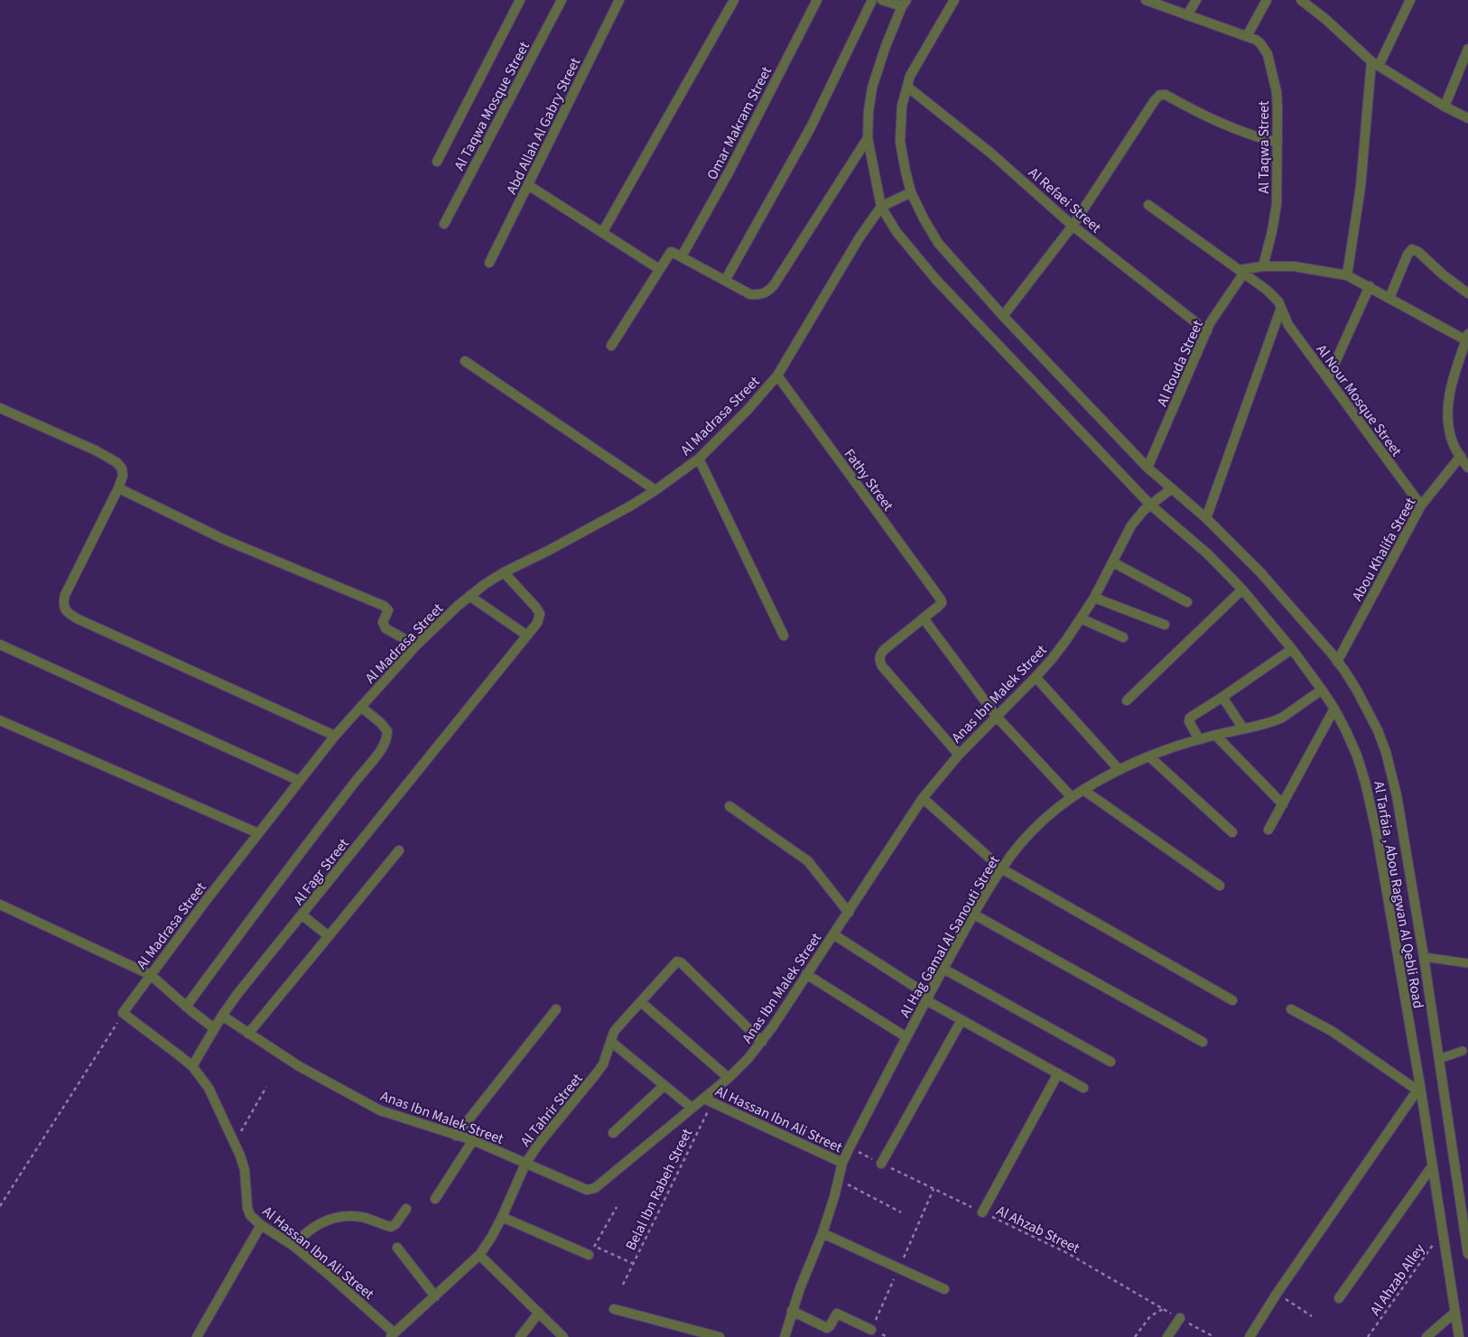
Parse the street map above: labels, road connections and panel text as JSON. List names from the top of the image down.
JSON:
{
  "streets": {
    "street": [
      "Al Taqwa Mosque Street",
      "Omar Makram Street",
      "Abd Allah Al Gabry Street",
      "Al Taqwa Street",
      "Al Refaei Street",
      "Al Rouda Street",
      "Al Nour Mosque Street",
      "Al Madrasa Street",
      "Fathy Street",
      "Abou Khalifa Street",
      "Anas Ibn Malek Street",
      "Al Fagr Street",
      "Al Tarfaia , Abou Ragwan Al Qebli Road",
      "Al Hag Gamal Al Sanouti Street",
      "Al Tahrir Street",
      "Al Hassan Ibn Ali Street"
    ],
    "path": ["Belal Ibn Rabeh Street", "Al Ahzab Street", "Al Ahzab Alley"]
  },
  "crossings": [
    ["Al Refaei Street", "Al Rouda Street"],
    ["Al Refaei Street", "Al Tarfaia , Abou Ragwan Al Qebli Road"],
    ["Al Rouda Street", "Al Nour Mosque Street"],
    ["Al Rouda Street", "Al Tarfaia , Abou Ragwan Al Qebli Road"],
    ["Al Nour Mosque Street", "Abou Khalifa Street"],
    ["Al Madrasa Street", "Fathy Street"],
    ["Al Madrasa Street", "Al Fagr Street"],
    ["Al Madrasa Street", "Al Tarfaia , Abou Ragwan Al Qebli Road"],
    ["Al Madrasa Street", "Al Hassan Ibn Ali Street"],
    ["Abou Khalifa Street", "Al Tarfaia , Abou Ragwan Al Qebli Road"],
    ["Anas Ibn Malek Street", "Al Tarfaia , Abou Ragwan Al Qebli Road"],
    ["Anas Ibn Malek Street", "Al Tahrir Street"],
    ["Anas Ibn Malek Street", "Al Hassan Ibn Ali Street"],
    ["Anas Ibn Malek Street", "Belal Ibn Rabeh Street"],
    ["Al Tarfaia , Abou Ragwan Al Qebli Road", "Al Hag Gamal Al Sanouti Street"],
    ["Al Tarfaia , Abou Ragwan Al Qebli Road", "Al Ahzab Alley"],
    ["Al Hag Gamal Al Sanouti Street", "Al Hassan Ibn Ali Street"],
    ["Al Hag Gamal Al Sanouti Street", "Al Ahzab Street"],
    ["Al Tahrir Street", "Al Hassan Ibn Ali Street"],
    ["Al Hassan Ibn Ali Street", "Belal Ibn Rabeh Street"]
  ]
}
